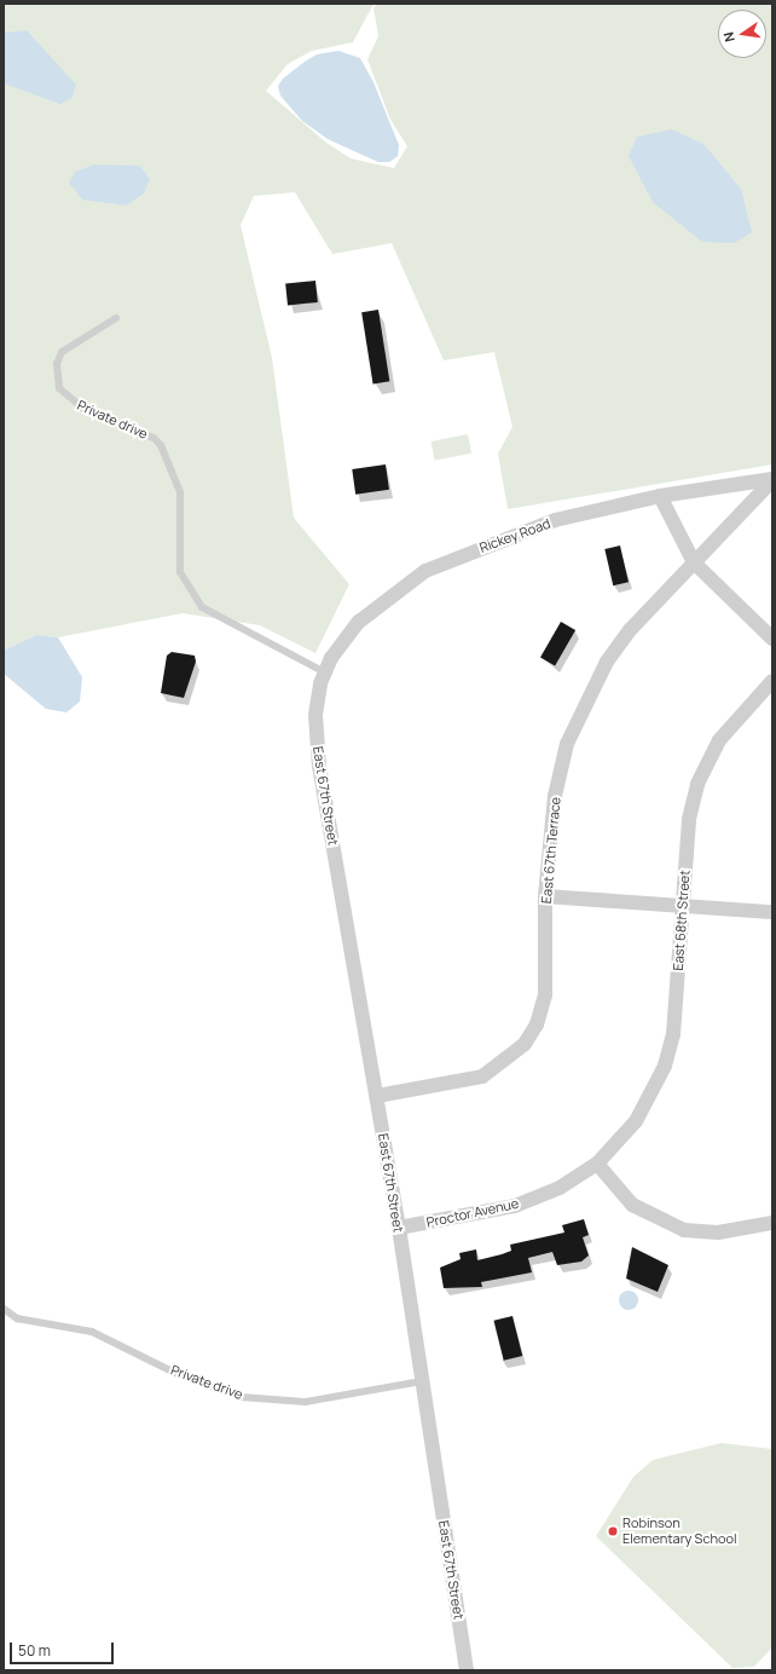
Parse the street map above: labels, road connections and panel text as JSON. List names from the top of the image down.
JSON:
{
  "streets": {
    "street": [
      "Rickey Road",
      "East 67th Street",
      "East 67th Terrace",
      "East 68th Street",
      "Proctor Avenue"
    ],
    "lane": ["Private drive"]
  },
  "crossings": [
    ["Private drive", "Rickey Road"],
    ["Private drive", "East 67th Street"],
    ["Rickey Road", "East 67th Street"],
    ["Rickey Road", "East 67th Terrace"],
    ["East 67th Street", "East 67th Terrace"],
    ["East 67th Street", "Proctor Avenue"],
    ["East 68th Street", "Proctor Avenue"]
  ],
  "places": ["Robinson Elementary School"],
  "scale_bar": "50 m",
  "north": "left"
}
